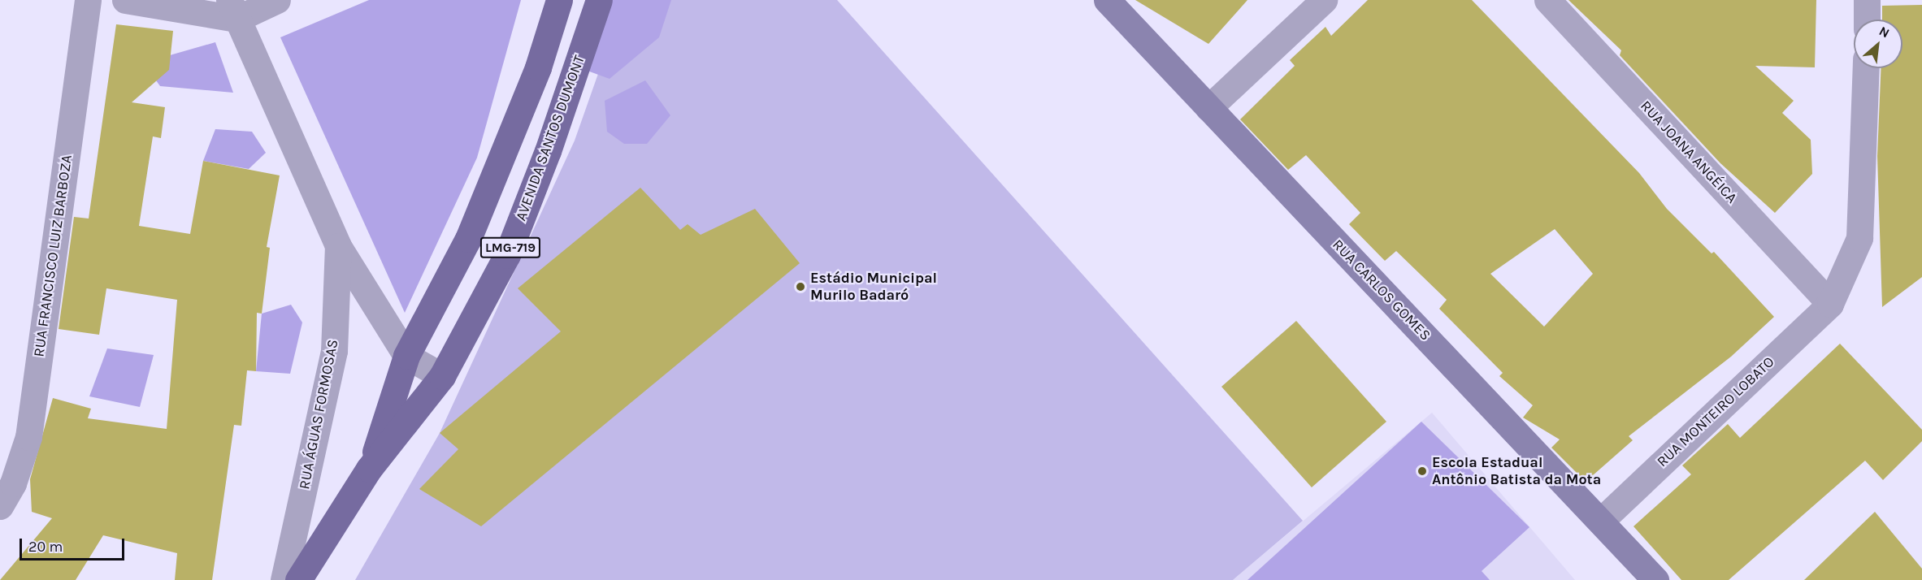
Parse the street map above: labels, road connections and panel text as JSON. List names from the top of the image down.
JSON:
{
  "streets": {
    "main road": ["AVENIDA SANTOS DUMONT", "LMG-719", "RUA CARLOS GOMES"],
    "street": [
      "RUA JOANA ANGÉICA",
      "RUA FRANCISCO LUIZ BARBOZA",
      "RUA MONTEIRO LOBATO",
      "RUA ÁGUAS FORMOSAS"
    ]
  },
  "crossings": [
    ["AVENIDA SANTOS DUMONT", "RUA ÁGUAS FORMOSAS"],
    ["RUA JOANA ANGÉICA", "RUA MONTEIRO LOBATO"],
    ["RUA CARLOS GOMES", "RUA MONTEIRO LOBATO"]
  ],
  "places": ["Estádio Municipal Murilo Badaró", "Escola Estadual Antônio Batista da Mota"],
  "scale_bar": "20 m",
  "north": "top right"
}
